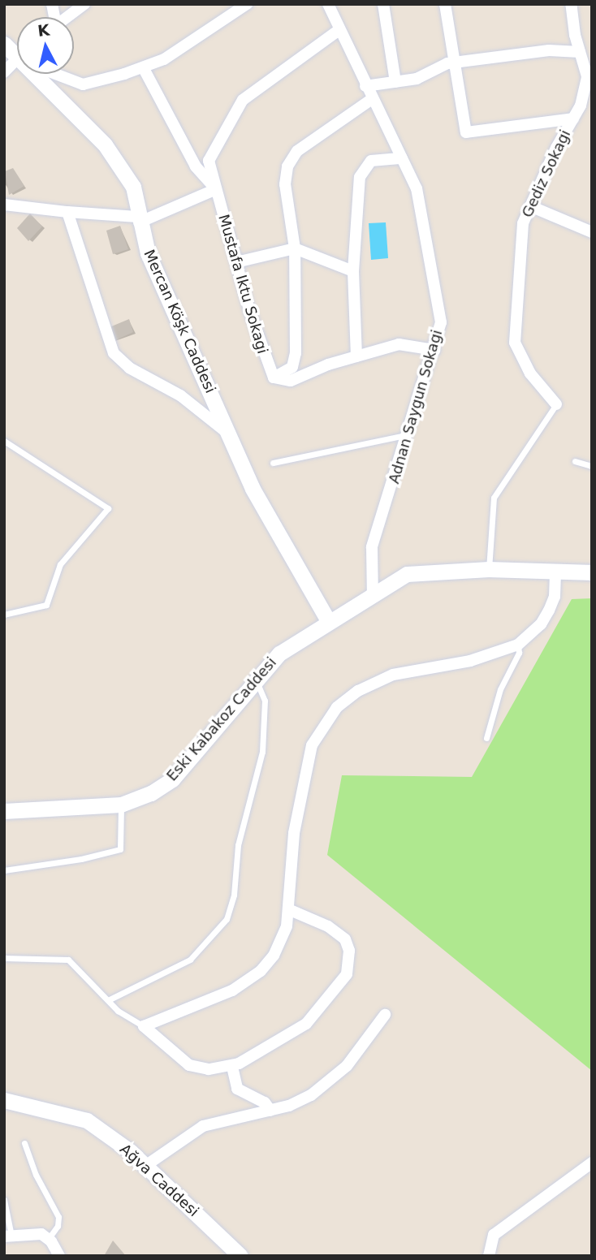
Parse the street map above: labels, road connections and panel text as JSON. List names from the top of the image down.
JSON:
{
  "streets": {
    "street": [
      "Gediz Sokagi",
      "Mustafa Iktu Sokagi",
      "Mercan Köşk Caddesi",
      "Adnan Saygun Sokagi",
      "Eski Kabakoz Caddesi",
      "Ağva Caddesi"
    ]
  },
  "crossings": [
    ["Mustafa Iktu Sokagi", "Adnan Saygun Sokagi"],
    ["Mercan Köşk Caddesi", "Eski Kabakoz Caddesi"],
    ["Adnan Saygun Sokagi", "Eski Kabakoz Caddesi"]
  ],
  "north": "top"
}
